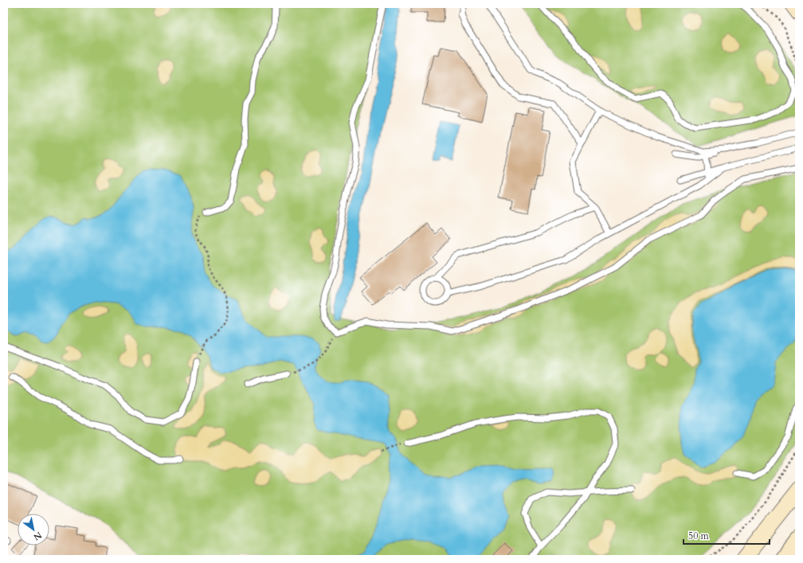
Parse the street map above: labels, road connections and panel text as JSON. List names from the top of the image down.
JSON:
{
  "scale_bar": "50 m",
  "north": "bottom right"
}
